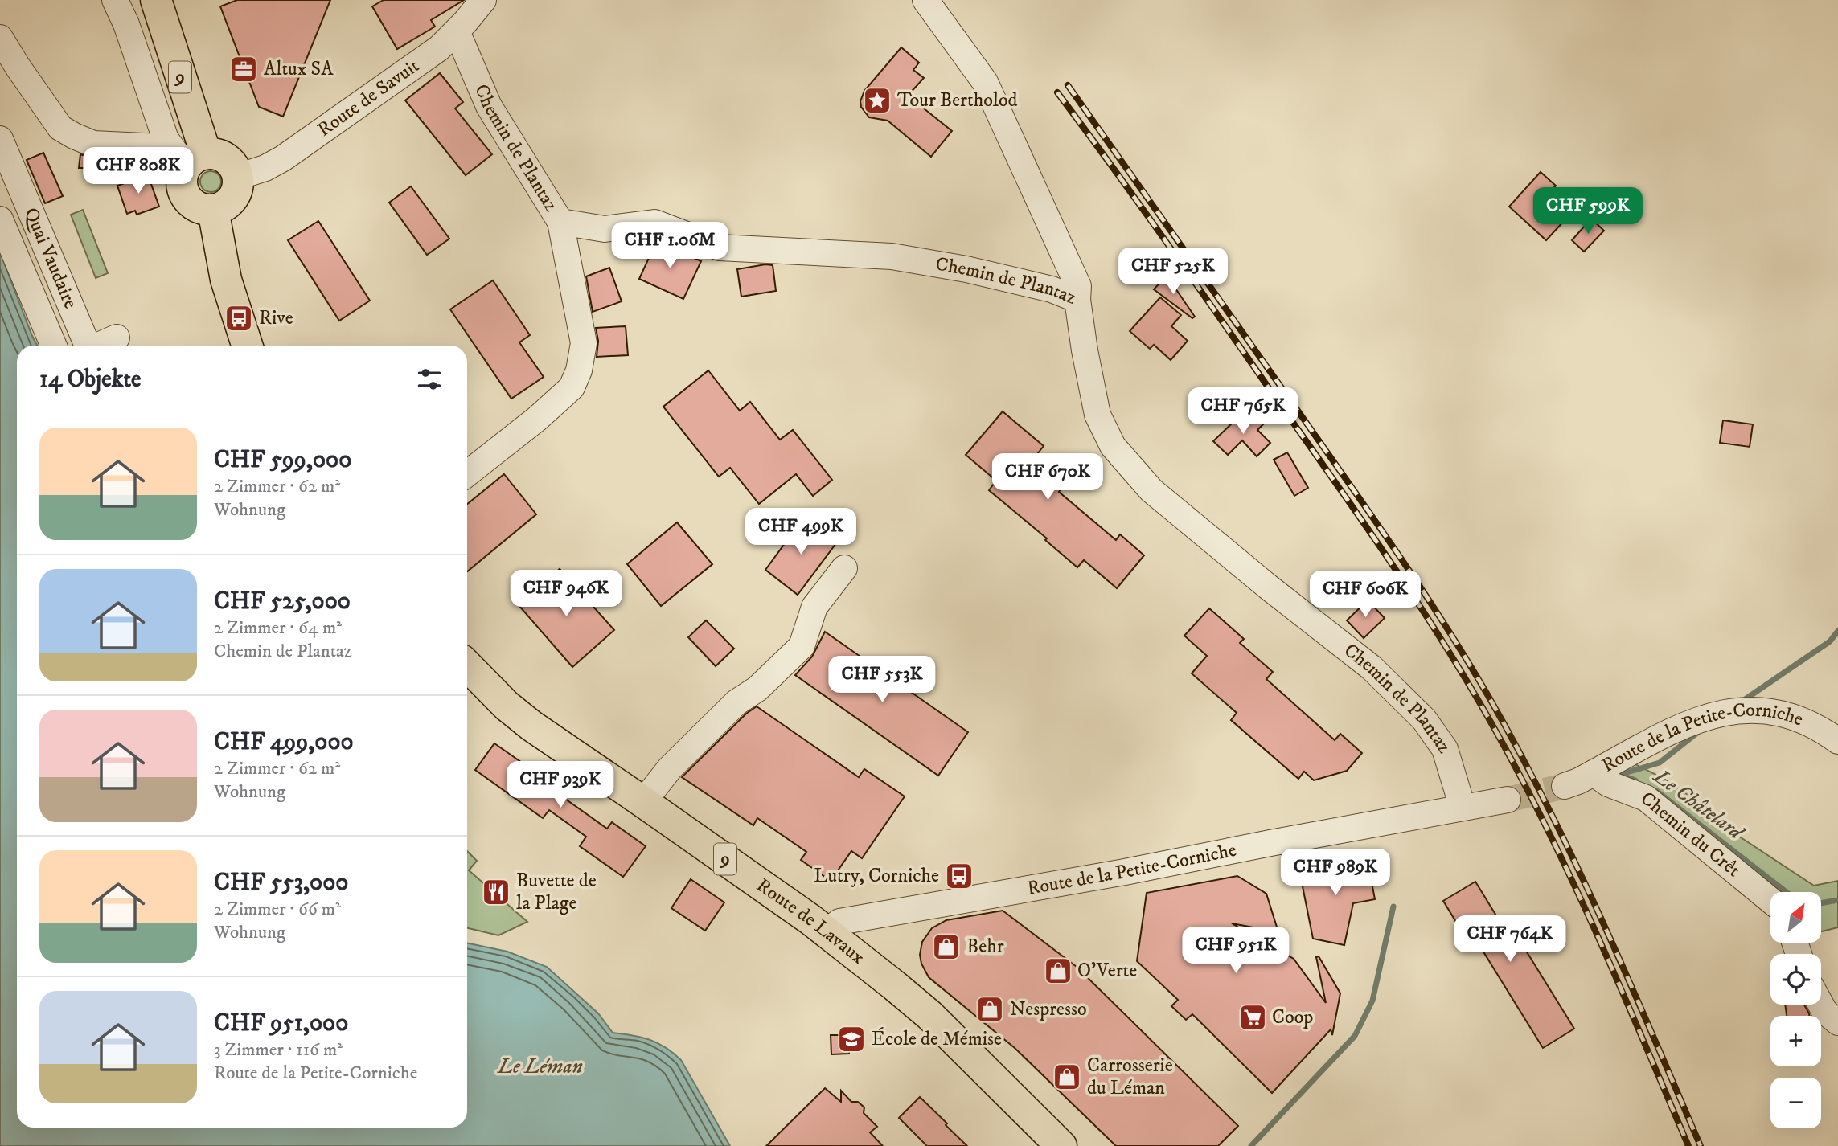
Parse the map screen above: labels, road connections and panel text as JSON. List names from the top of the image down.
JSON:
{
  "streets": {
    "main road": ["9", "Route de Lavaux"],
    "street": [
      "Route de Savuit",
      "Chemin de Plantaz",
      "Quai Vaudaire",
      "Route de la Petite-Corniche",
      "Chemin du Crêt"
    ]
  },
  "crossings": [
    ["9", "Route de Savuit"],
    ["Route de Savuit", "Chemin de Plantaz"],
    ["Chemin de Plantaz", "Route de la Petite-Corniche"],
    ["Route de la Petite-Corniche", "Chemin du Crêt"],
    ["Route de la Petite-Corniche", "Route de Lavaux"]
  ],
  "water": ["Le Châtelard", "Le Léman"],
  "places": {
    "office": ["Altux SA"],
    "place": ["Tour Bertholod"],
    "bus stop": ["Rive", "Lutry, Corniche"],
    "restaurant": ["Buvette de la Plage"],
    "shop": [
      "Behr",
      "O'Verte",
      "Nespresso",
      "Carrosserie du Léman"
    ],
    "supermarket": ["Coop"],
    "school or university": ["École de Mémise"]
  },
  "north": "top right",
  "page": {
    "price": [
      "CHF 808K",
      "CHF 599K",
      "CHF 1.06M",
      "CHF 525K",
      "CHF 765K",
      "CHF 670K",
      "CHF 499K",
      "CHF 946K",
      "CHF 606K",
      "CHF 553K",
      "CHF 939K",
      "CHF 989K",
      "CHF 764K",
      "CHF 951K"
    ],
    "heading": "14 Objekte",
    "list": [
      {
        "name": "CHF 599,000",
        "note": "2 Zimmer · 62 m² · Wohnung"
      },
      {
        "name": "CHF 525,000",
        "note": "2 Zimmer · 64 m² · Chemin de Plantaz"
      },
      {
        "name": "CHF 499,000",
        "note": "2 Zimmer · 62 m² · Wohnung"
      },
      {
        "name": "CHF 553,000",
        "note": "2 Zimmer · 66 m² · Wohnung"
      },
      {
        "name": "CHF 951,000",
        "note": "3 Zimmer · 116 m² · Route de la Petite-Corniche"
      }
    ],
    "map_buttons": ["+", "−"]
  }
}
